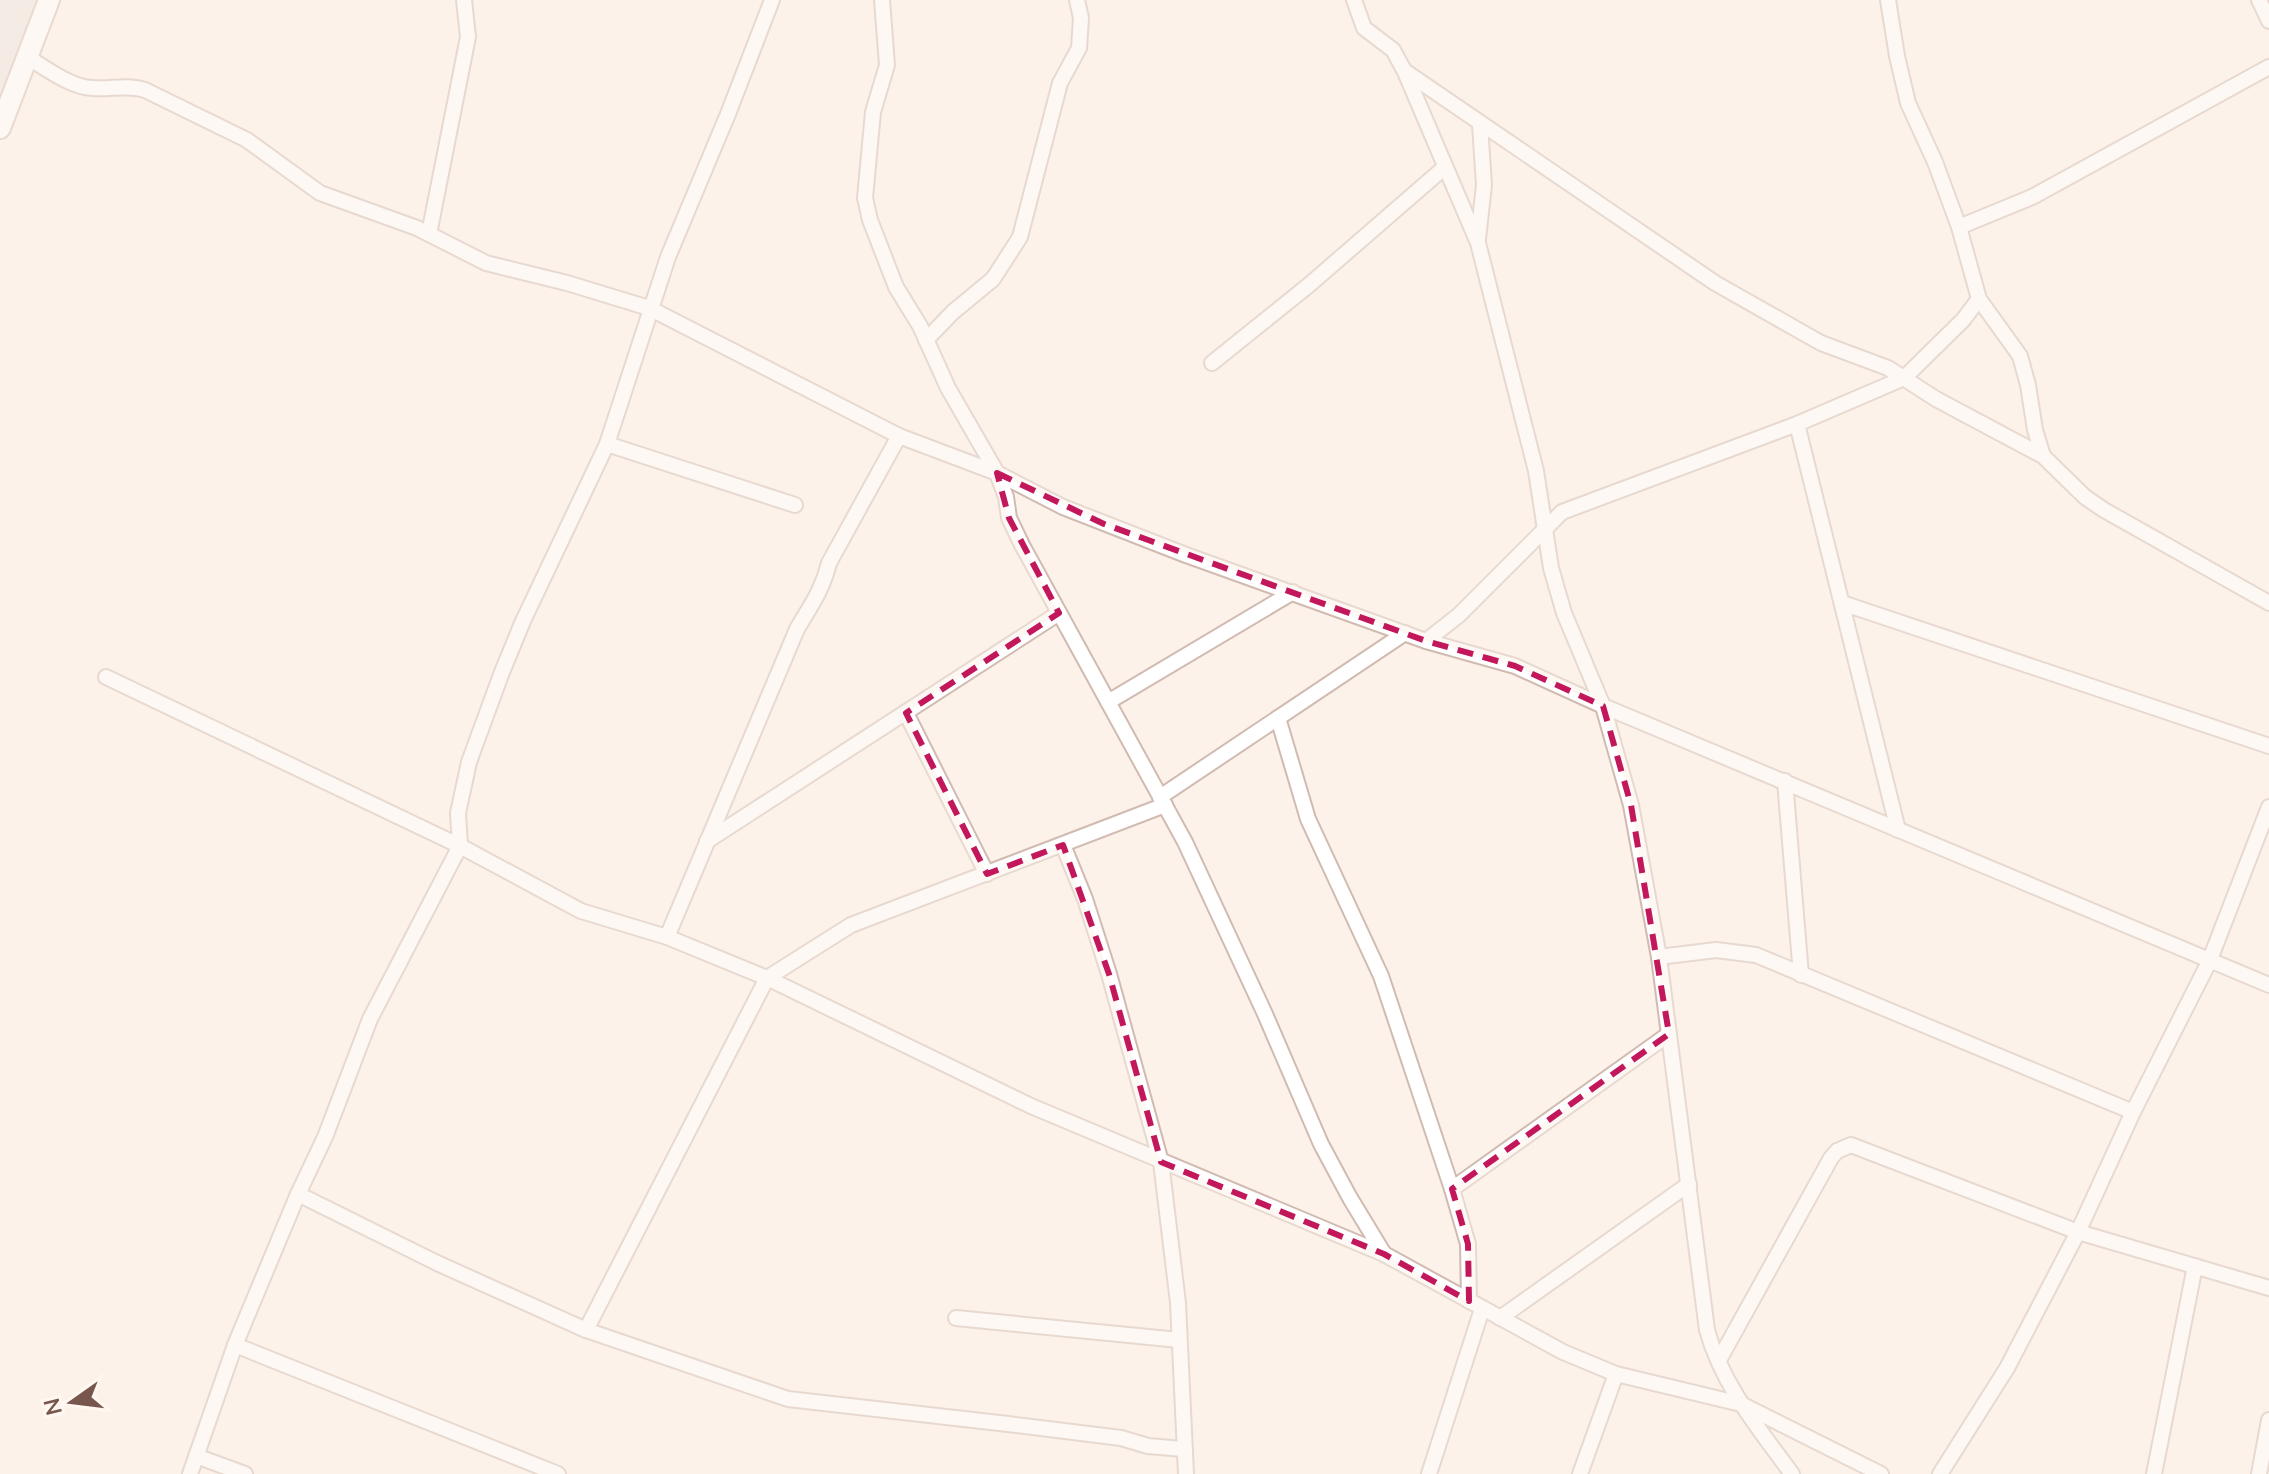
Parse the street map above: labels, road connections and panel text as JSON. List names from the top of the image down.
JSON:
{
  "north": "left"
}
